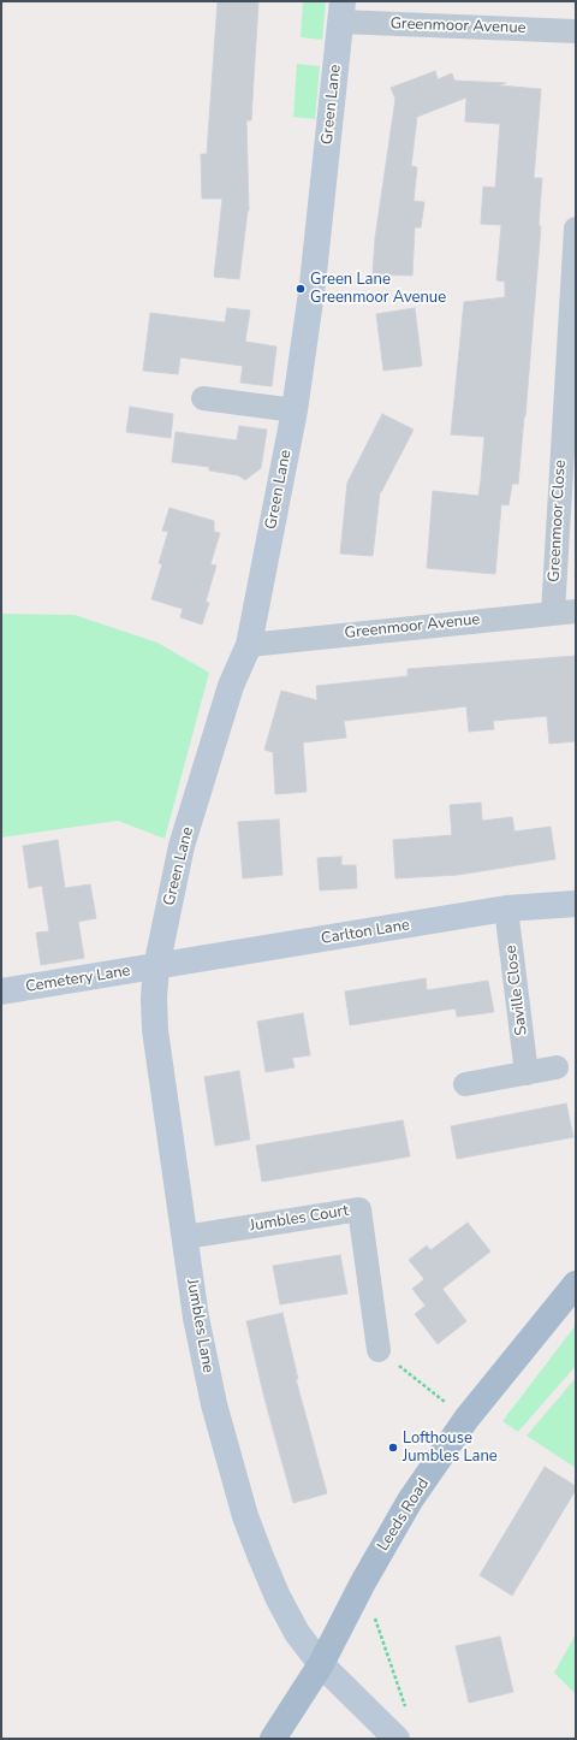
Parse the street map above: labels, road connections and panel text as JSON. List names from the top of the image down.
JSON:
{
  "streets": {
    "main road": [
      "Green Lane",
      "Carlton Lane",
      "Cemetery Lane",
      "Jumbles Lane",
      "Leeds Road"
    ],
    "street": [
      "Greenmoor Avenue",
      "Greenmoor Close",
      "Saville Close",
      "Jumbles Court"
    ]
  },
  "crossings": [
    ["Greenmoor Avenue", "Green Lane"],
    ["Greenmoor Avenue", "Greenmoor Close"],
    ["Green Lane", "Carlton Lane"],
    ["Green Lane", "Cemetery Lane"],
    ["Green Lane", "Jumbles Lane"],
    ["Carlton Lane", "Cemetery Lane"],
    ["Carlton Lane", "Saville Close"],
    ["Carlton Lane", "Jumbles Lane"],
    ["Cemetery Lane", "Jumbles Lane"],
    ["Jumbles Court", "Jumbles Lane"],
    ["Jumbles Lane", "Leeds Road"]
  ],
  "places": ["Green Lane Greenmoor Avenue", "Lofthouse Jumbles Lane"]
}
